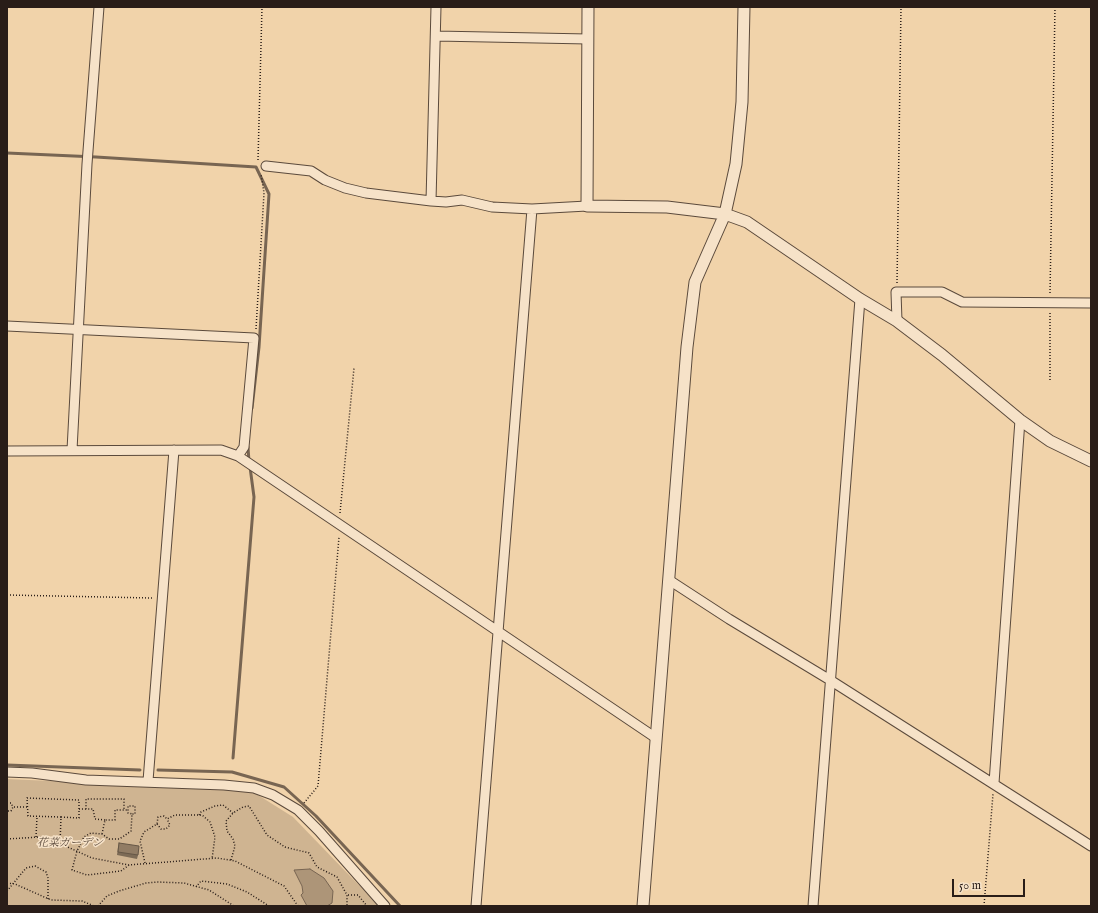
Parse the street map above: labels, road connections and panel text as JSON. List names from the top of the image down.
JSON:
{
  "parks": ["花菜ガーデン"],
  "scale_bar": "50 m"
}
